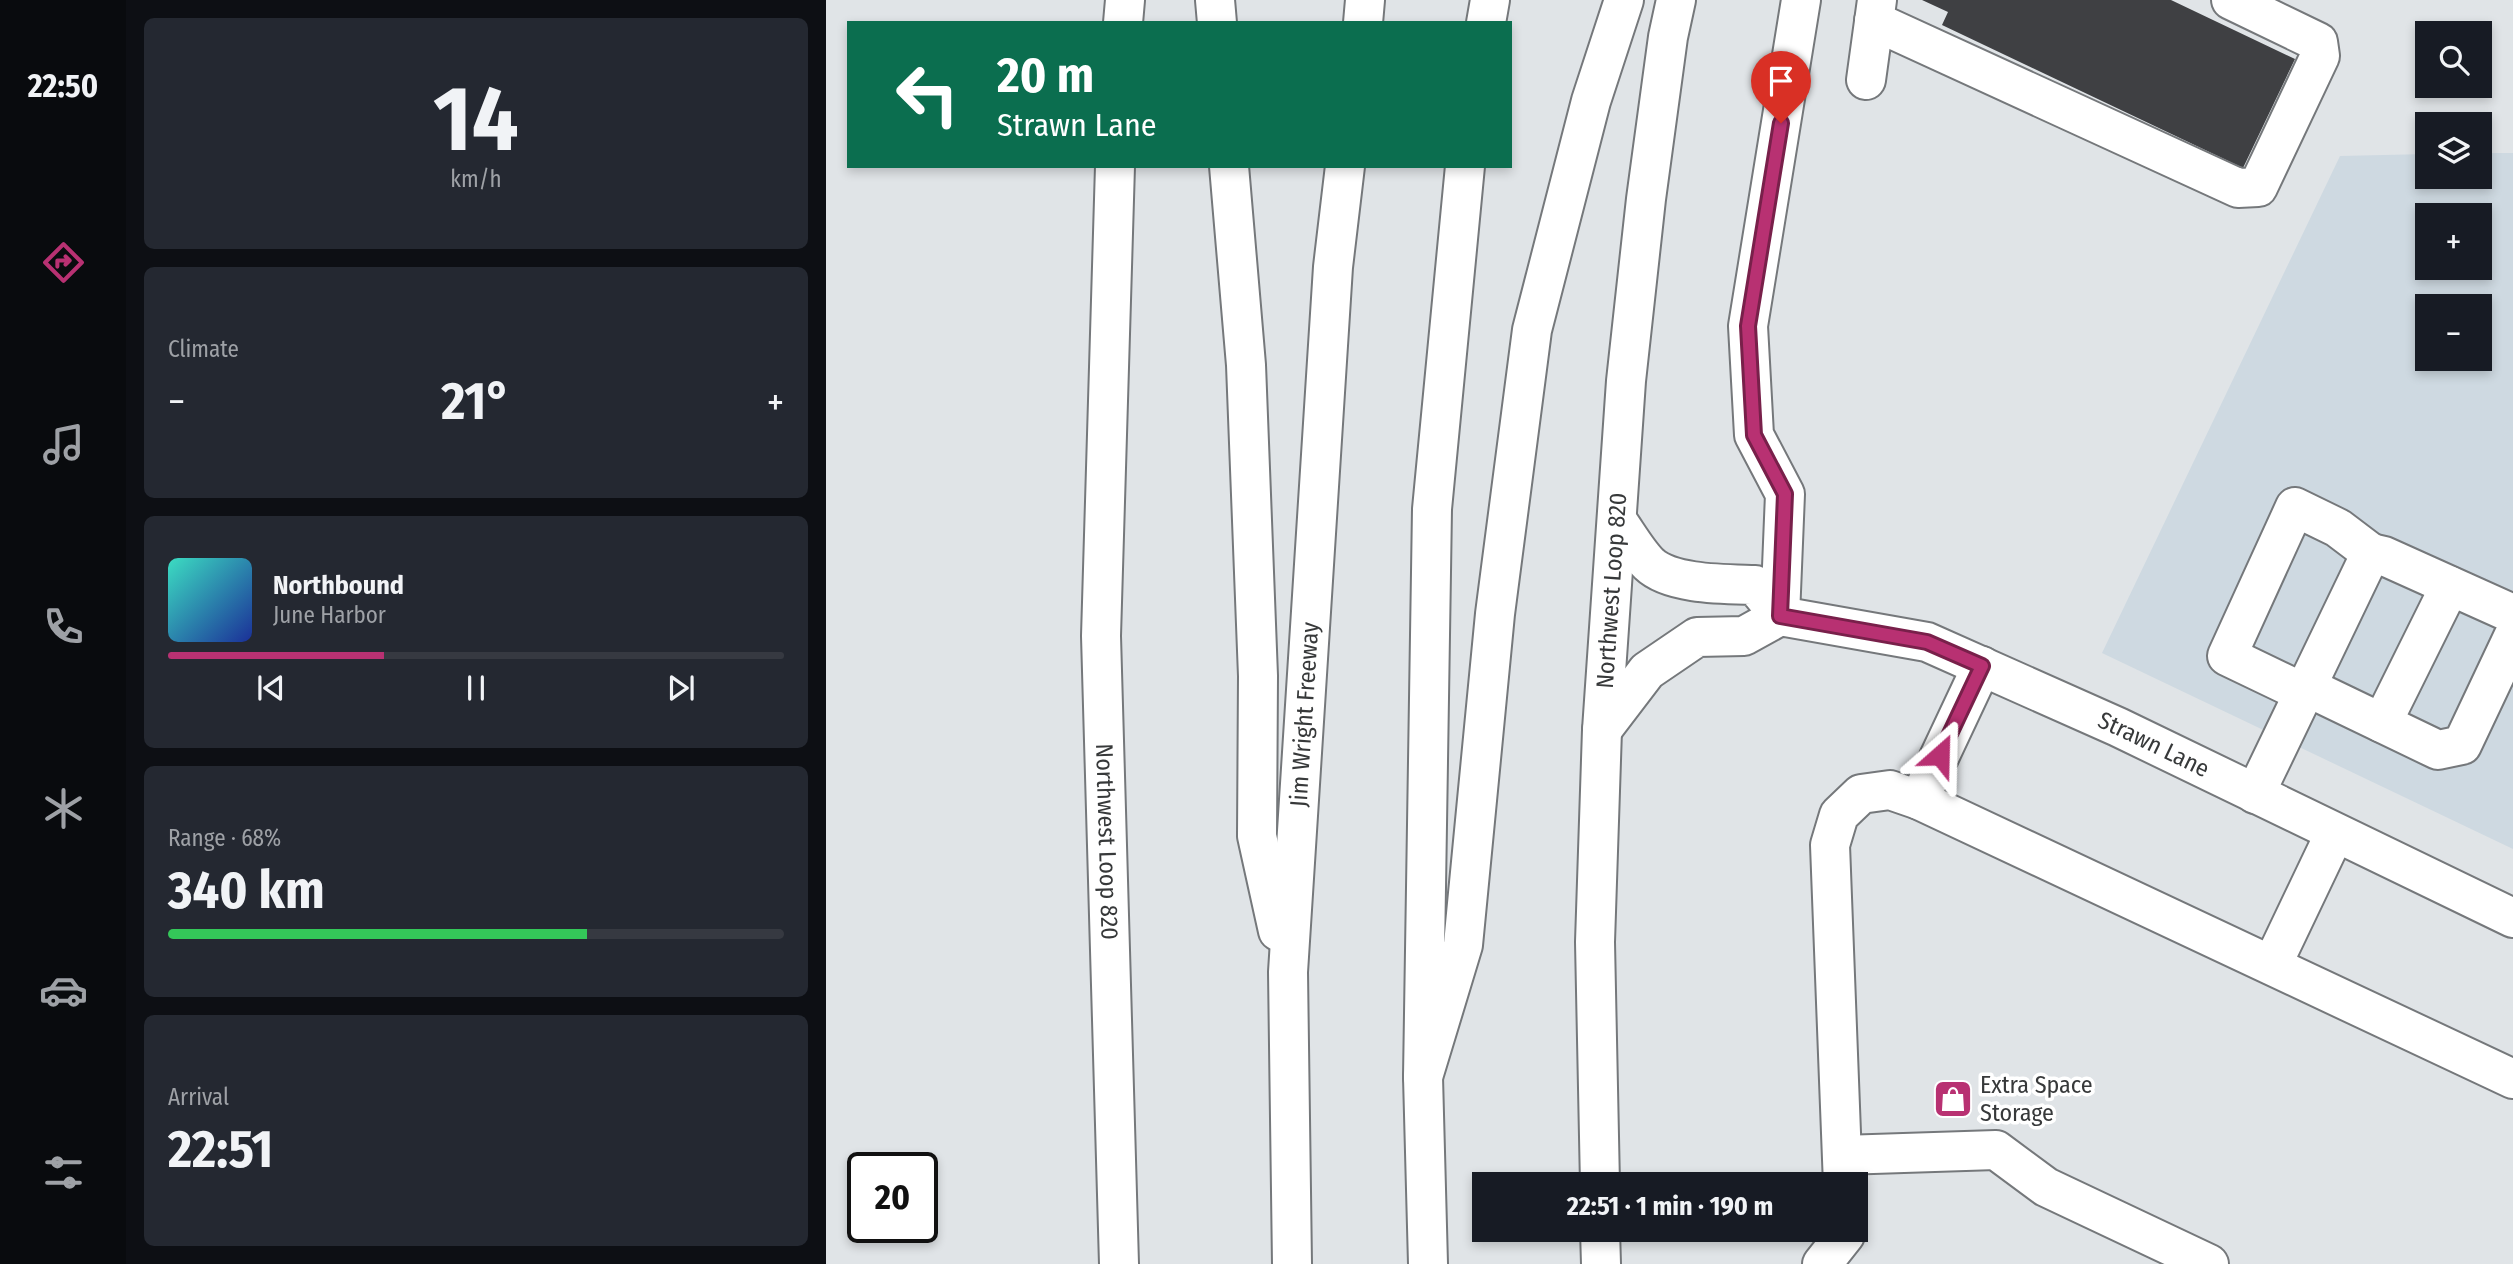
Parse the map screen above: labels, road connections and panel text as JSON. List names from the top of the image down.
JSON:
{
  "streets": {
    "main road": ["Northwest Loop 820", "Jim Wright Freeway", "Strawn Lane"]
  },
  "places": {
    "shop": ["Extra Space Storage"]
  },
  "page": {
    "tabs": "22:50",
    "tile": [
      ["14", "km/h"],
      "Climate",
      ["Range · 68%", "340 km"],
      ["Arrival", "22:51"]
    ],
    "map_buttons": ["+", "−"],
    "turn": ["20 m", "Strawn Lane"],
    "heat": ["−", "21°", "+"],
    "song": ["Northbound", "June Harbor"],
    "limit": "20",
    "trip": "22:51 · 1 min · 190 m"
  }
}
